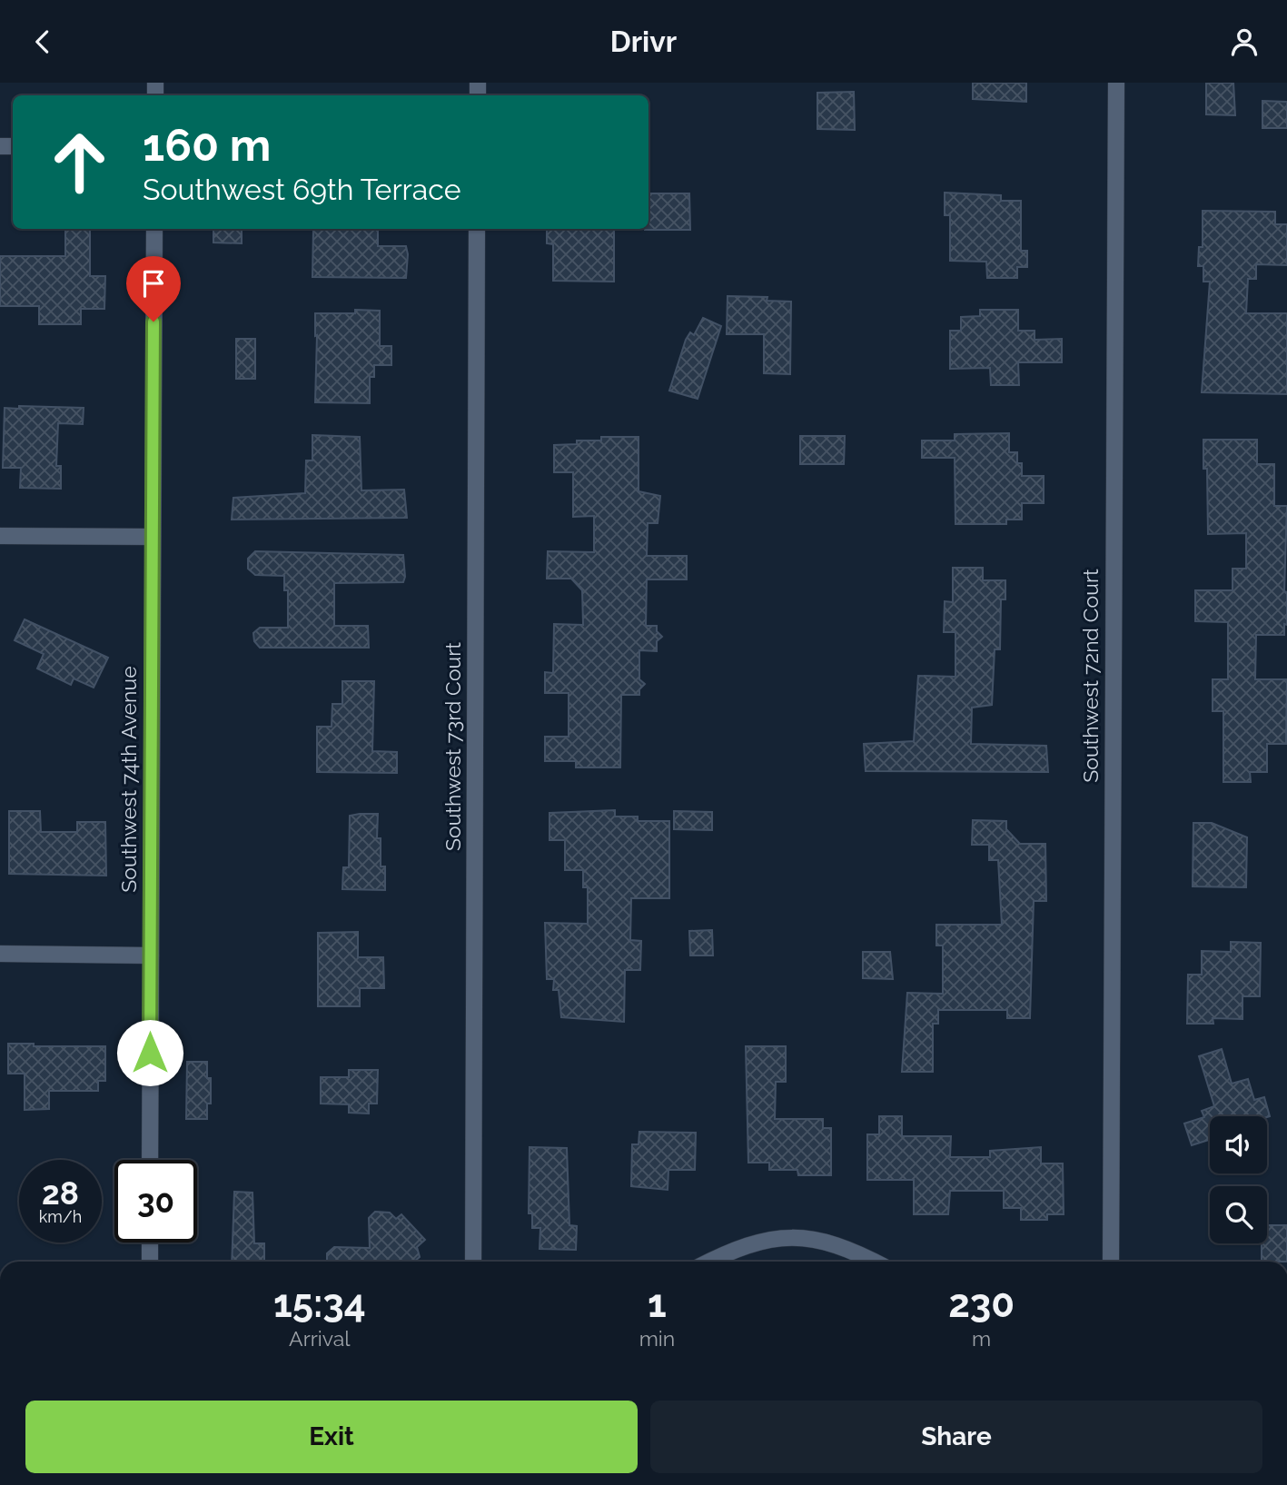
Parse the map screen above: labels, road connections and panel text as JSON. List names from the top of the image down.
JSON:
{
  "streets": {
    "street": ["Southwest 72nd Court", "Southwest 73rd Court", "Southwest 74th Avenue"]
  },
  "page": {
    "header": "Drivr",
    "turn": ["160 m", "Southwest 69th Terrace"],
    "speed": "28 km/h",
    "limit": "30",
    "eta": [
      "15:34",
      "Arrival",
      "1",
      "min",
      "230",
      "m"
    ],
    "buttons": ["Exit", "Share"]
  }
}
